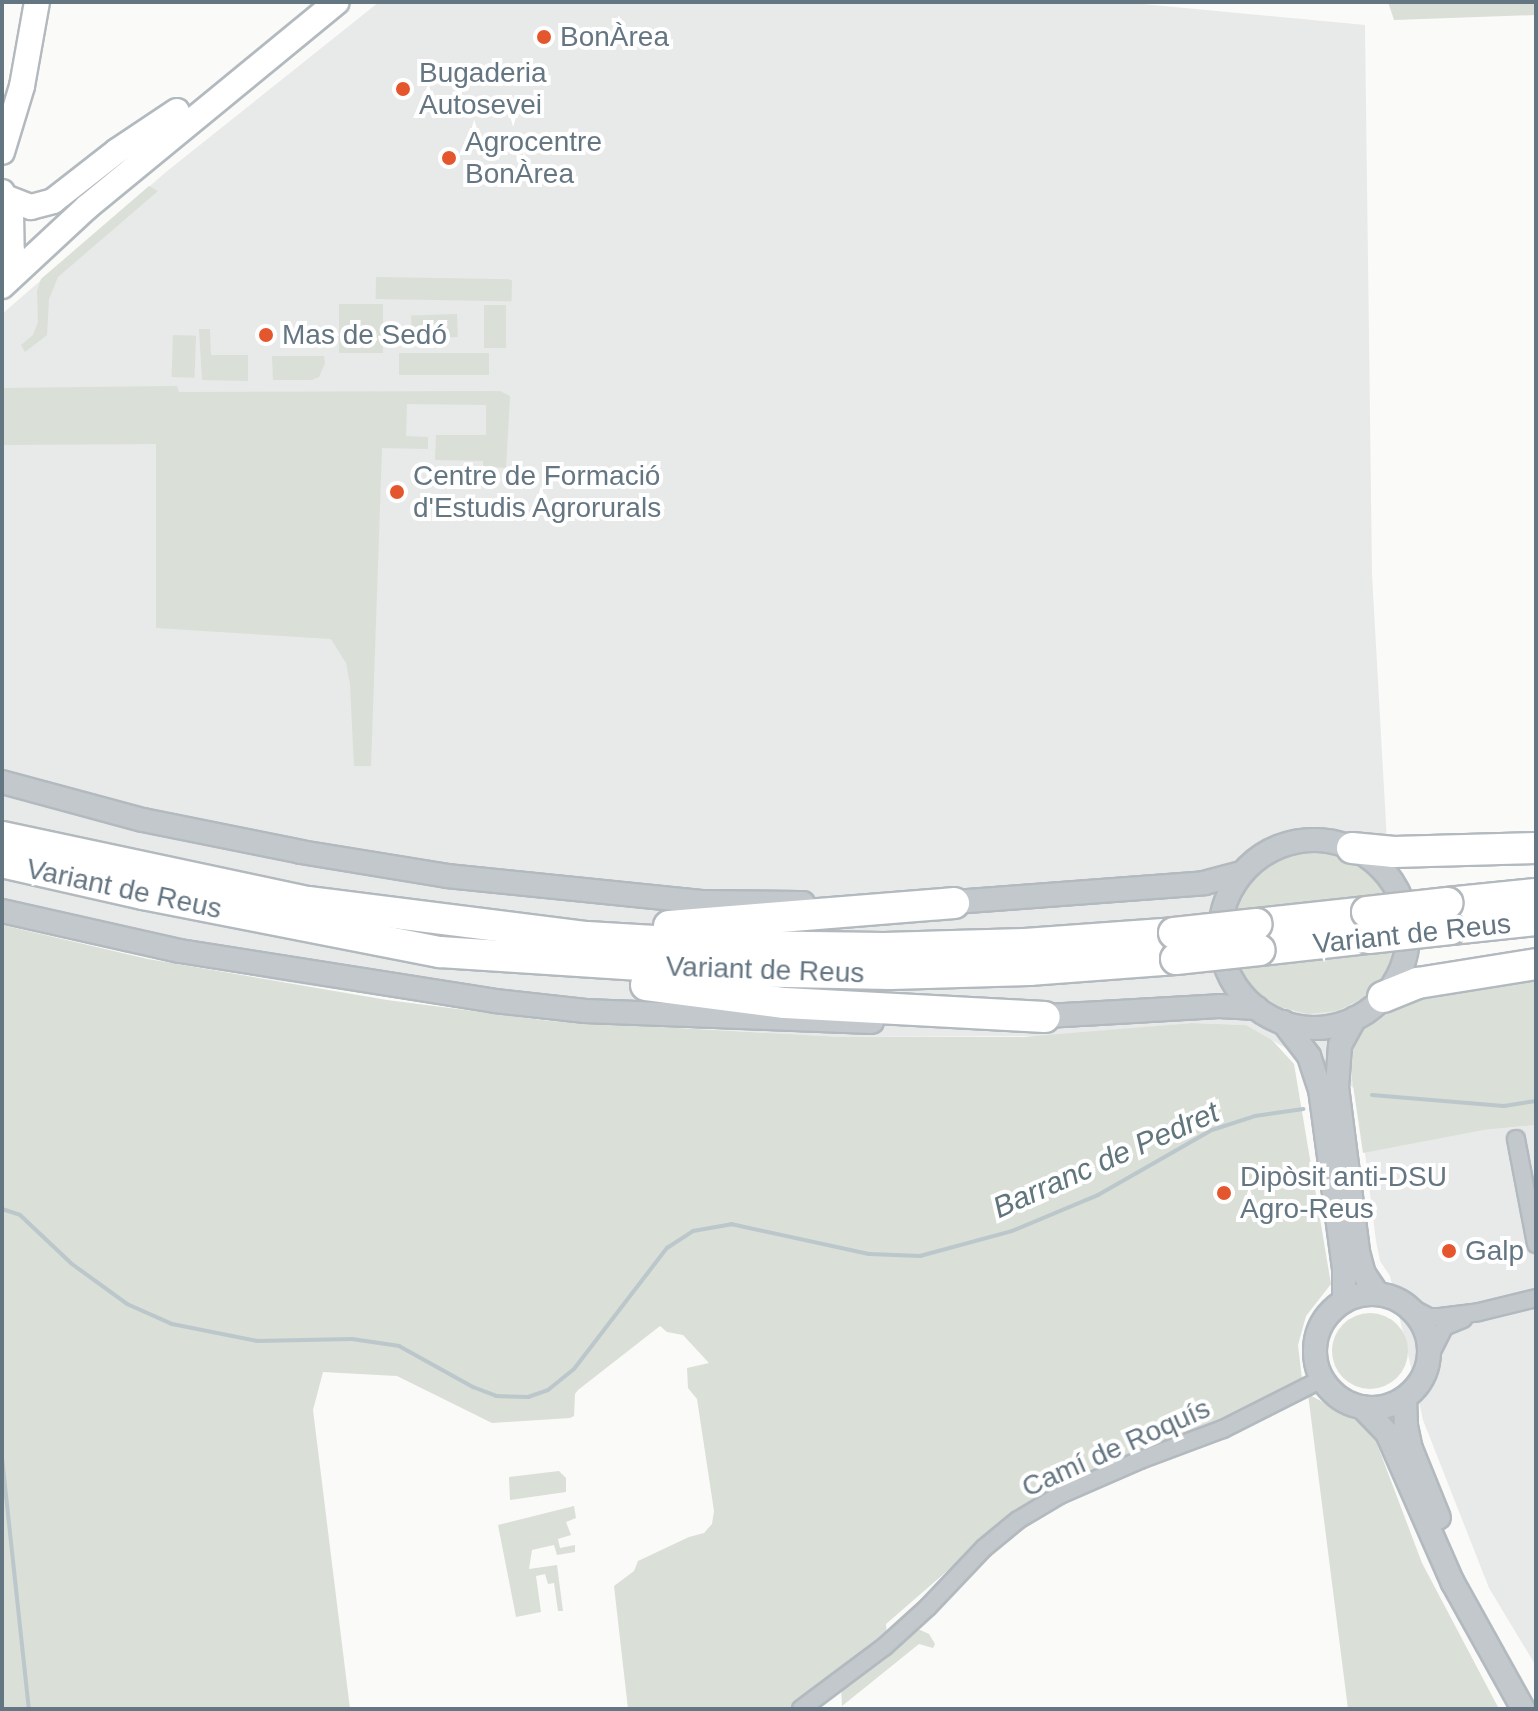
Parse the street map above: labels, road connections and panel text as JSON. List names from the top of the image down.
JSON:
{
  "streets": {
    "highway": ["Variant de Reus"],
    "street": ["Camí de Roquís"]
  },
  "water": ["Barranc de Pedret"],
  "places": [
    "BonÀrea",
    "Bugaderia Autosevei",
    "Agrocentre BonÀrea",
    "Mas de Sedó",
    "Centre de Formació d'Estudis Agrorurals",
    "Dipòsit anti-DSU Agro-Reus",
    "Galp"
  ]
}
